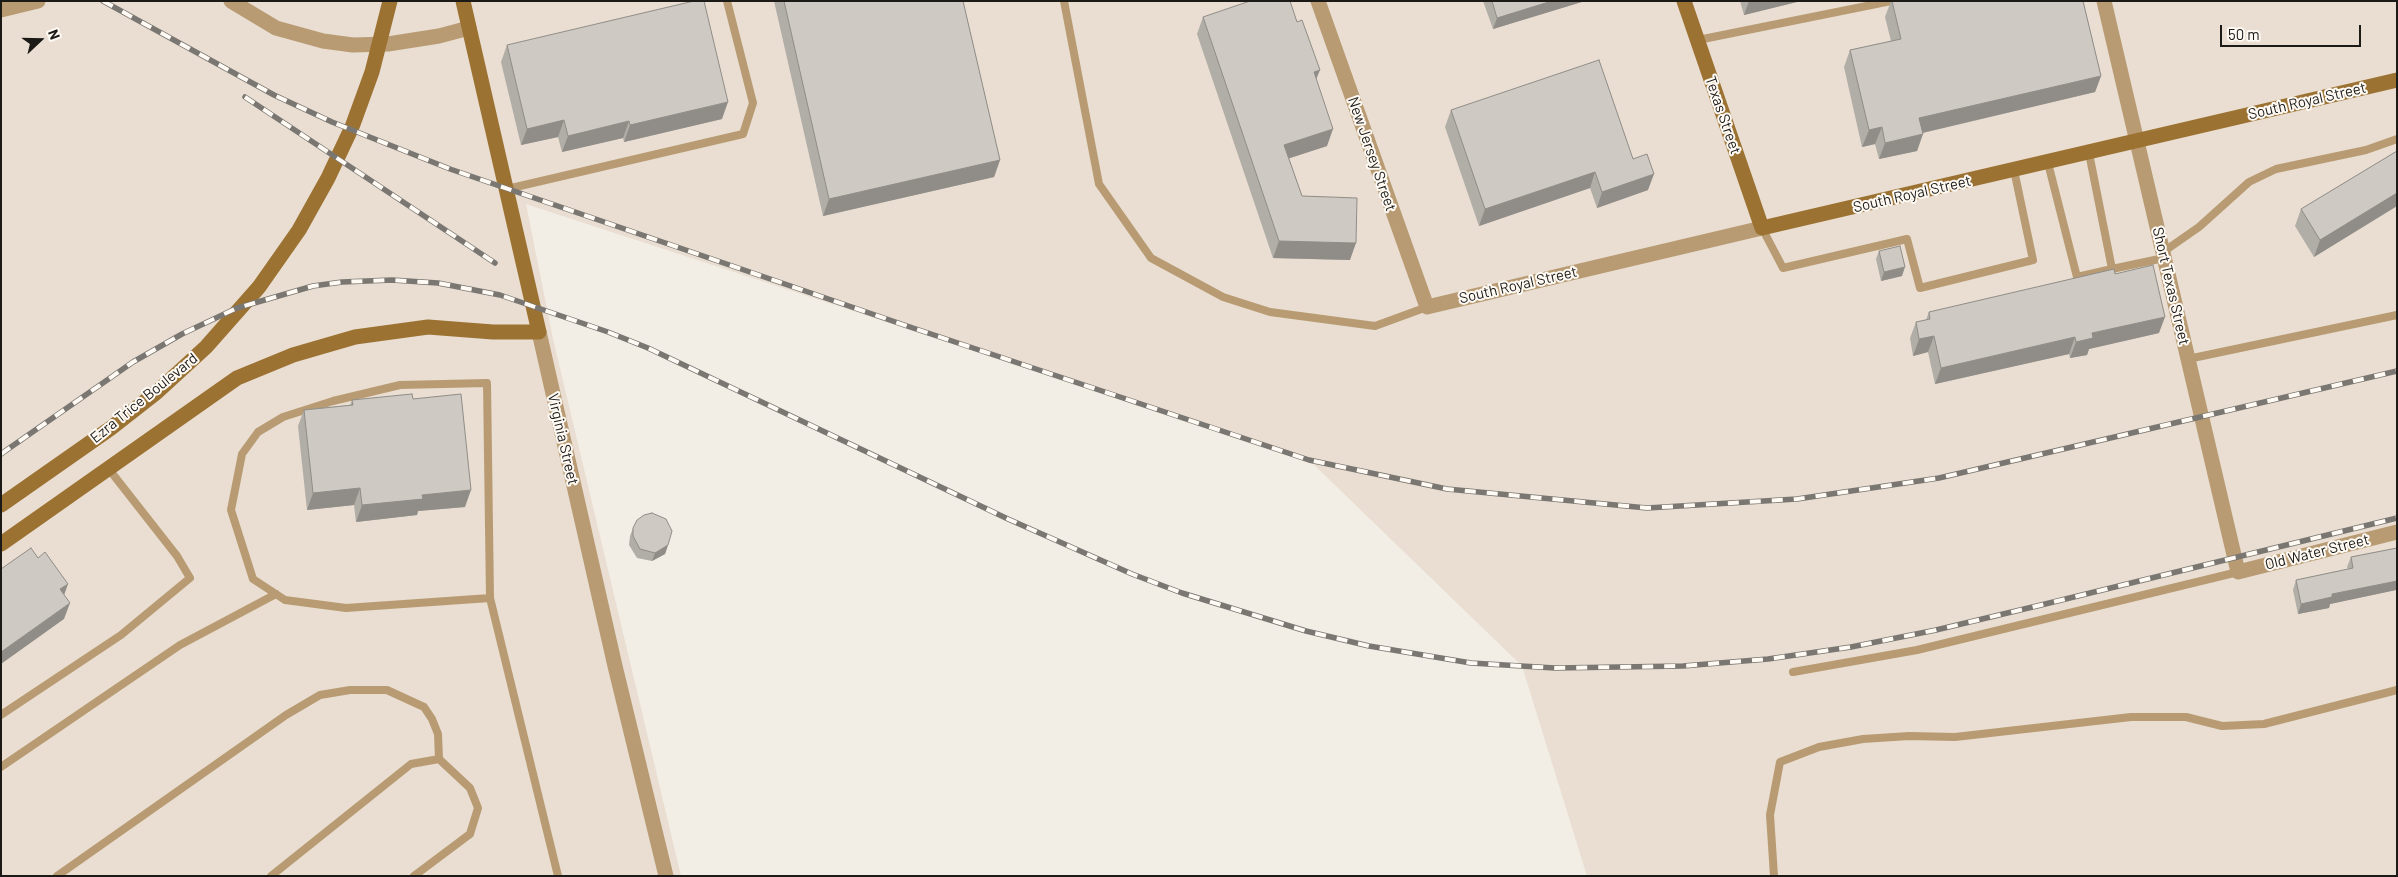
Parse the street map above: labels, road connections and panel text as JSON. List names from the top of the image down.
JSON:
{
  "streets": {
    "street": [
      "South Royal Street",
      "Texas Street",
      "New Jersey Street",
      "Short Texas Street",
      "Ezra Trice Boulevard",
      "Virginia Street",
      "Old Water Street"
    ]
  },
  "crossings": [
    ["South Royal Street", "Texas Street"],
    ["South Royal Street", "New Jersey Street"],
    ["South Royal Street", "Short Texas Street"],
    ["Short Texas Street", "Old Water Street"]
  ],
  "scale_bar": "50 m",
  "north": "right"
}
